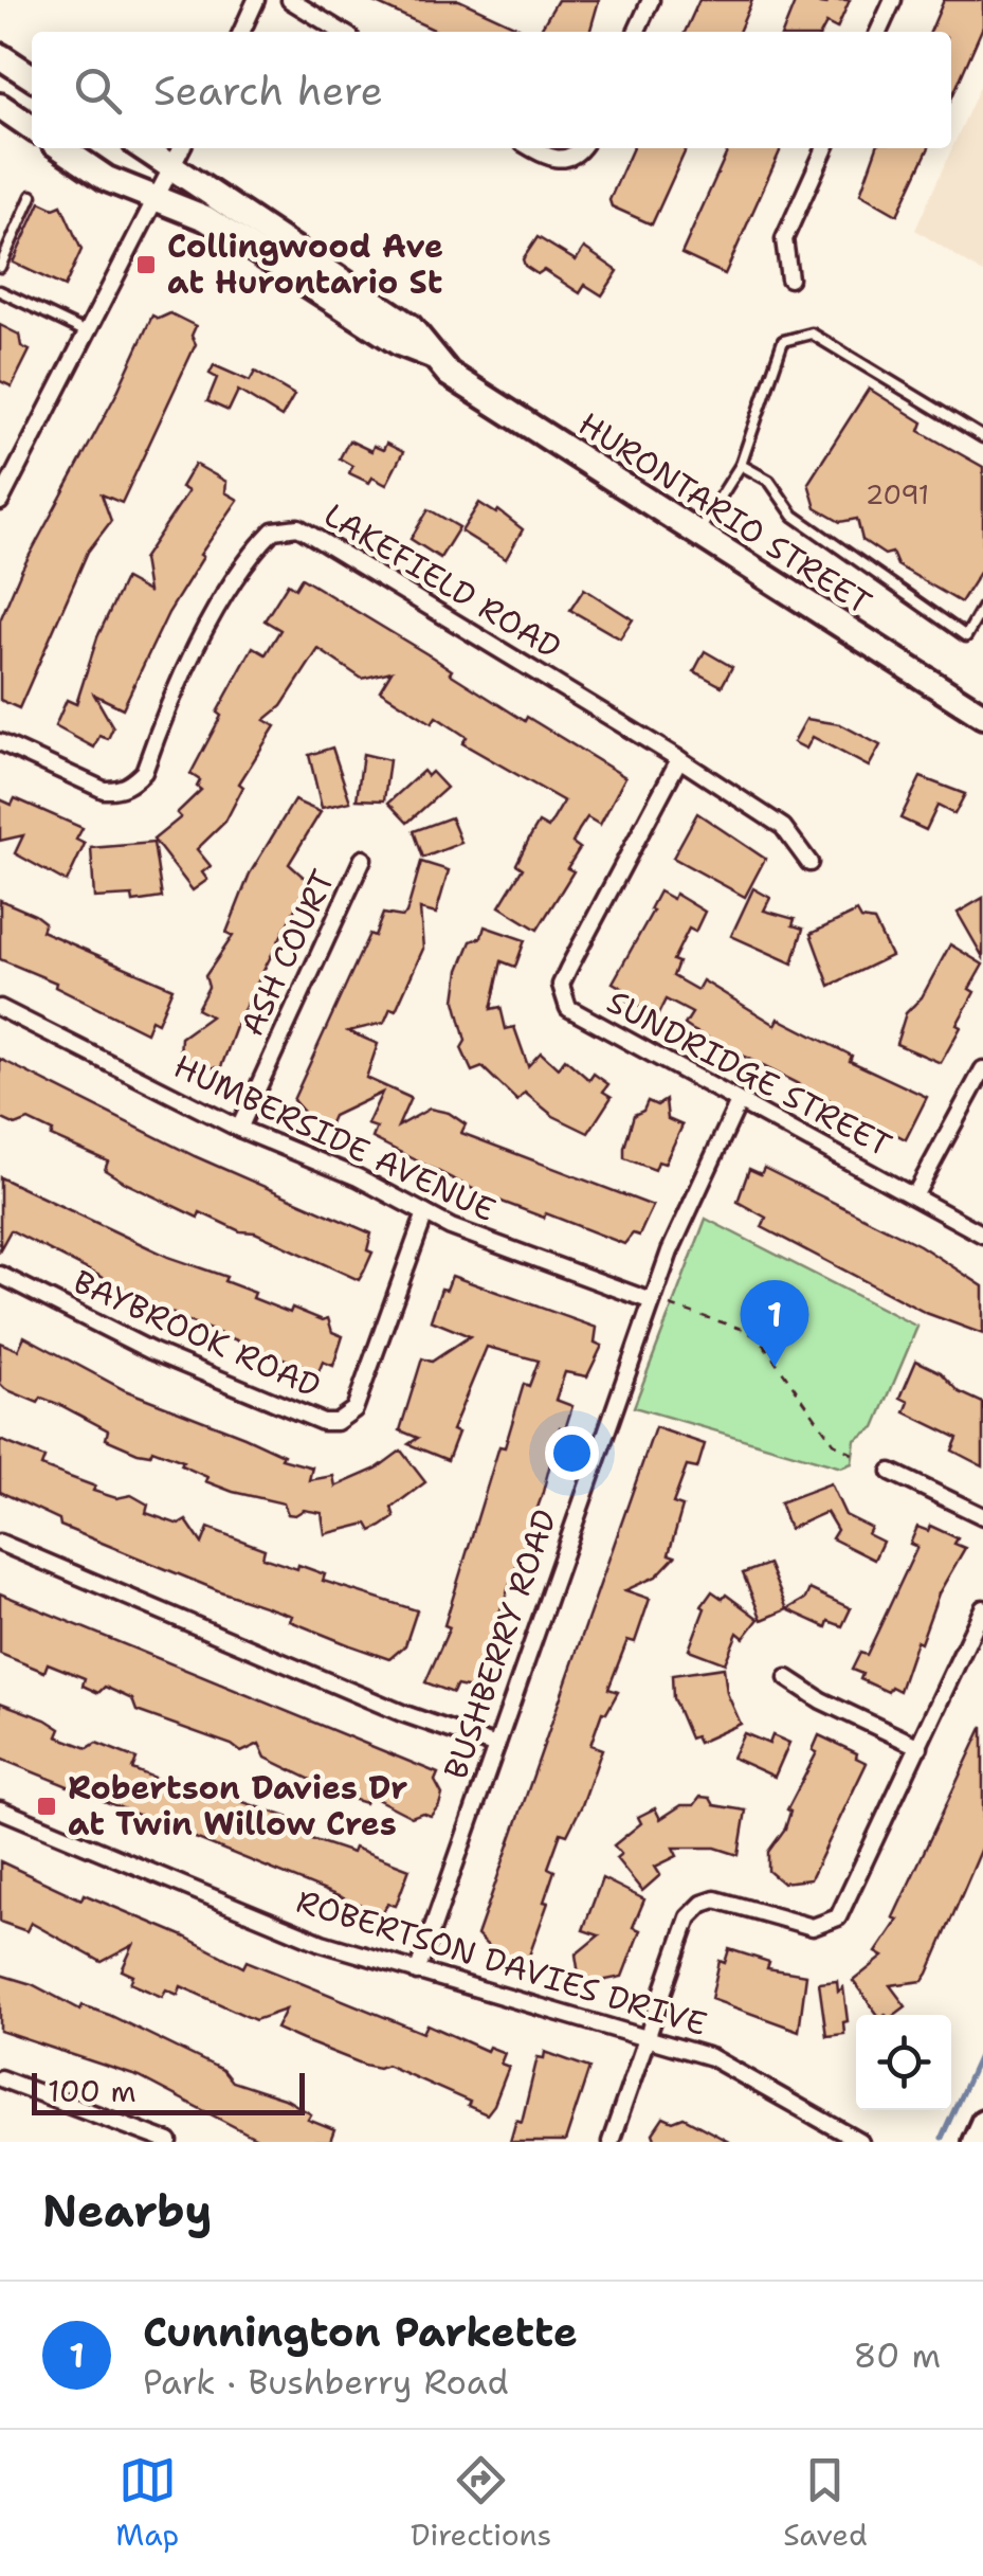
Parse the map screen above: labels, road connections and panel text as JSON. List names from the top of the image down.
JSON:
{
  "streets": {
    "main road": ["HURONTARIO STREET"],
    "street": [
      "LAKEFIELD ROAD",
      "ASH COURT",
      "SUNDRIDGE STREET",
      "HUMBERSIDE AVENUE",
      "BAYBROOK ROAD",
      "BUSHBERRY ROAD",
      "ROBERTSON DAVIES DRIVE"
    ]
  },
  "crossings": [
    ["LAKEFIELD ROAD", "SUNDRIDGE STREET"],
    ["ASH COURT", "HUMBERSIDE AVENUE"],
    ["SUNDRIDGE STREET", "BUSHBERRY ROAD"],
    ["HUMBERSIDE AVENUE", "BAYBROOK ROAD"],
    ["HUMBERSIDE AVENUE", "BUSHBERRY ROAD"],
    ["BUSHBERRY ROAD", "ROBERTSON DAVIES DRIVE"]
  ],
  "places": {
    "transit": ["Collingwood Ave at Hurontario St", "Robertson Davies Dr at Twin Willow Cres"]
  },
  "house_numbers": ["2091"],
  "scale_bar": "100 m",
  "page": {
    "search": "Search here",
    "pins": "1",
    "scale": "100 m",
    "heading": "Nearby",
    "list": [
      {
        "mark": "1",
        "name": "Cunnington Parkette",
        "note": "Park · Bushberry Road",
        "value": "80 m"
      }
    ],
    "nav": ["Map", "Directions", "Saved"]
  }
}
